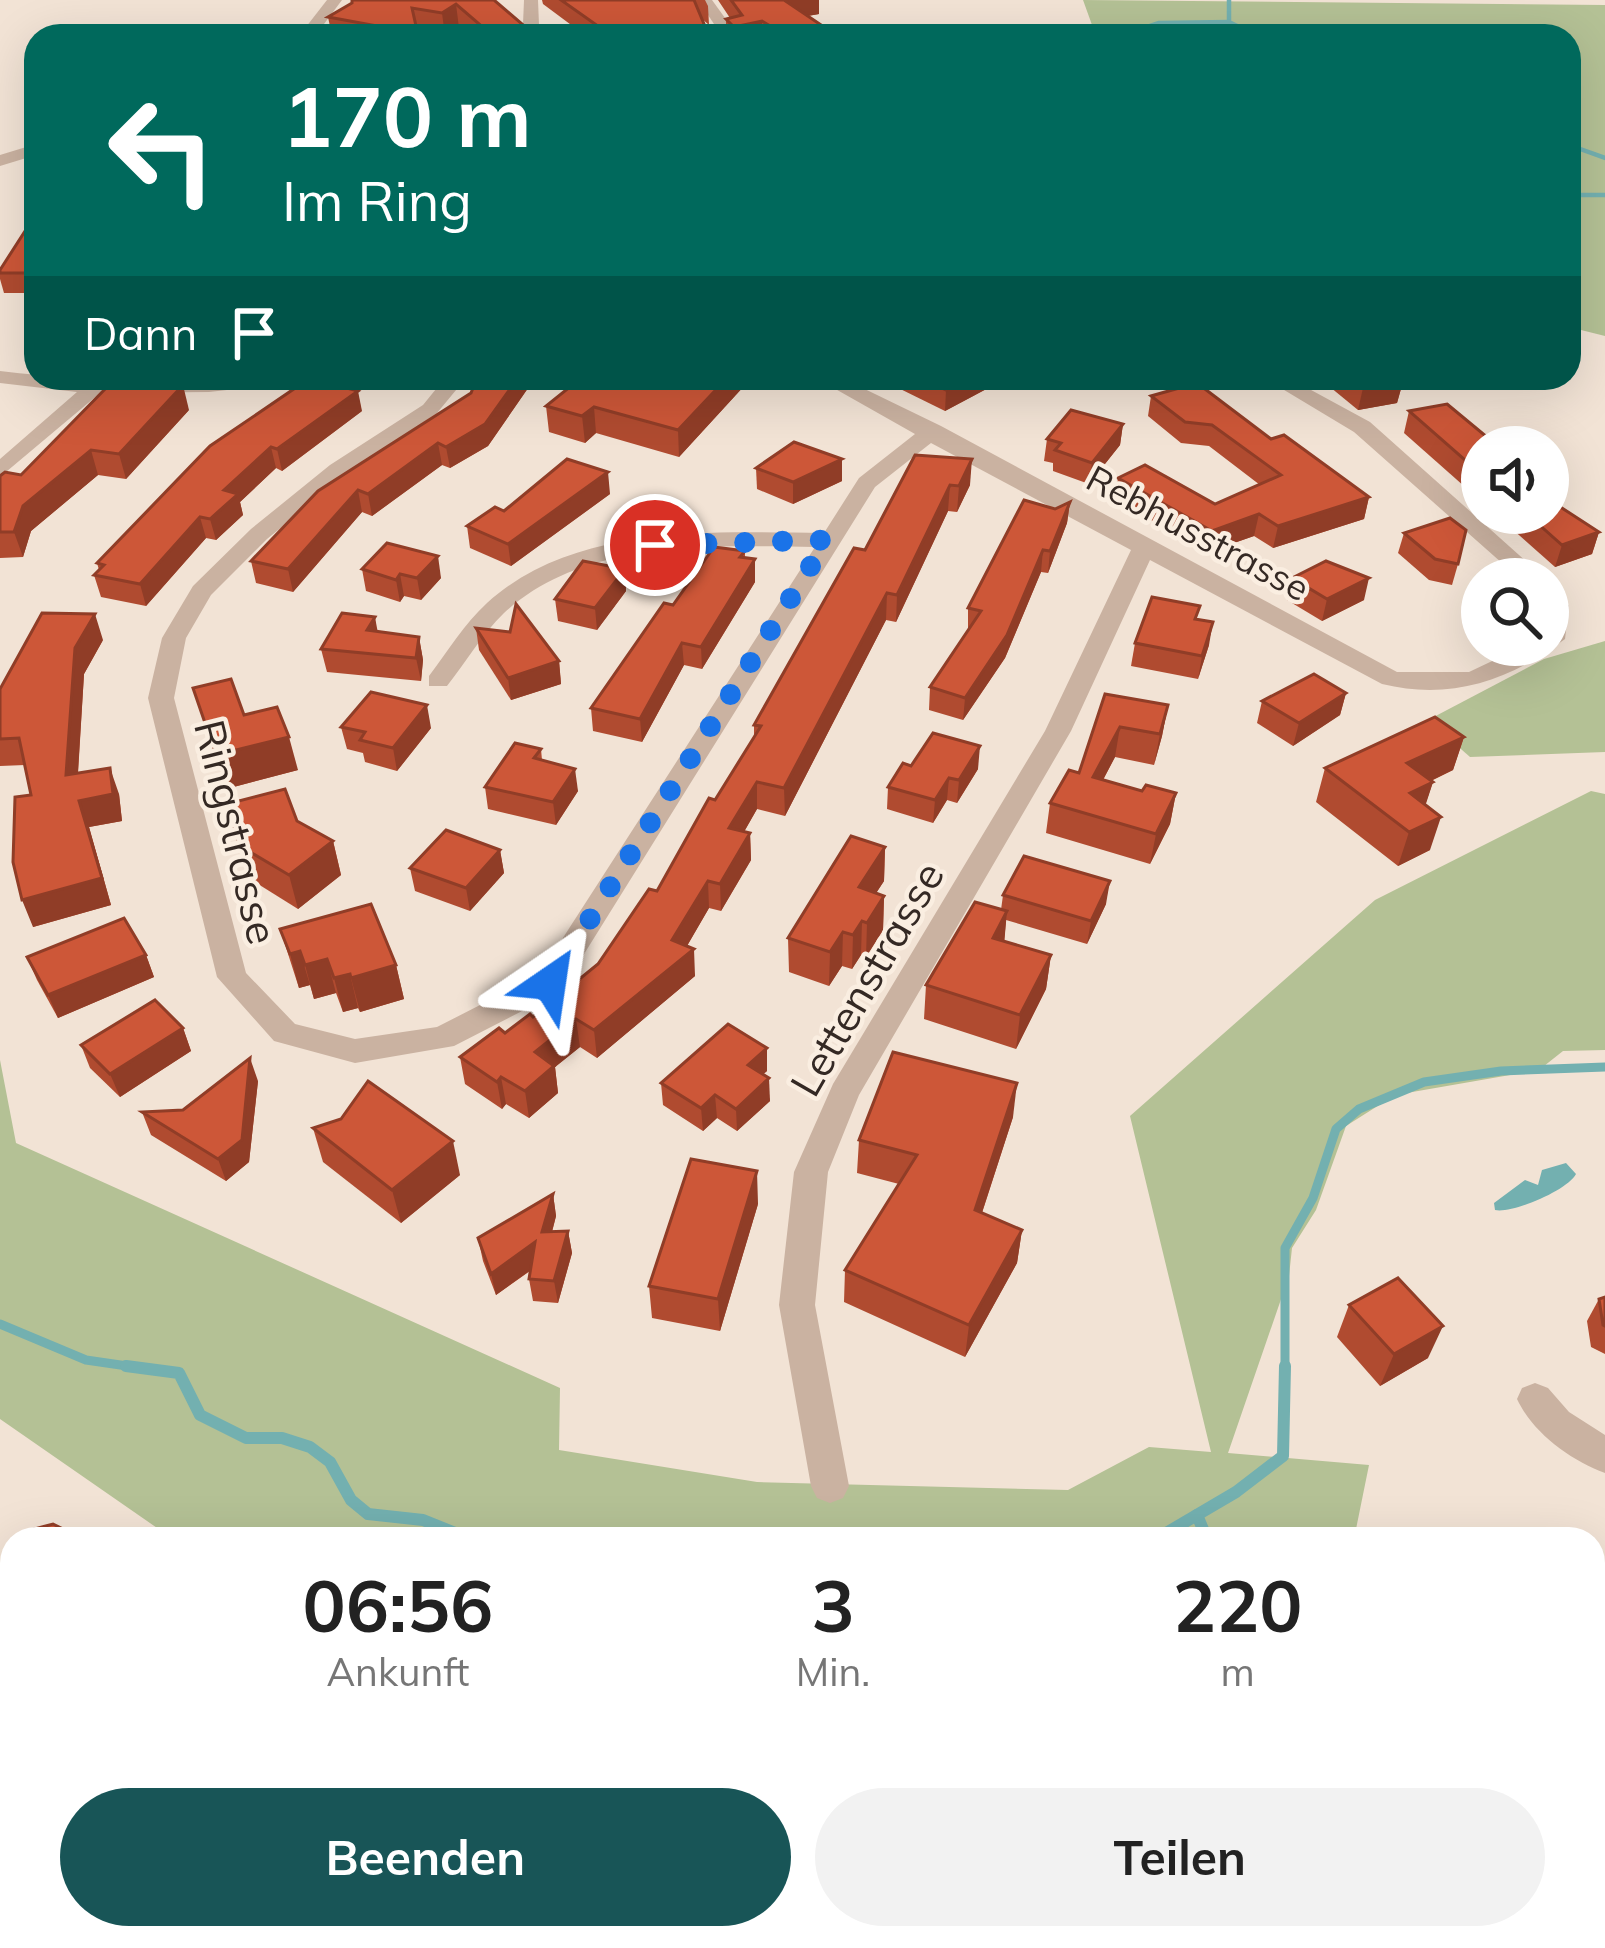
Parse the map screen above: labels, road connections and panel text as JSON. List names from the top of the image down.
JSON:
{
  "streets": {
    "street": ["Rebhusstrasse", "Ringstrasse", "Lettenstrasse"]
  },
  "crossings": [
    ["Rebhusstrasse", "Ringstrasse"],
    ["Rebhusstrasse", "Lettenstrasse"]
  ],
  "page": {
    "turn": ["170 m", "Im Ring"],
    "then": "Dann",
    "eta": [
      "06:56",
      "Ankunft",
      "3",
      "Min.",
      "220",
      "m"
    ],
    "buttons": ["Beenden", "Teilen"]
  }
}
